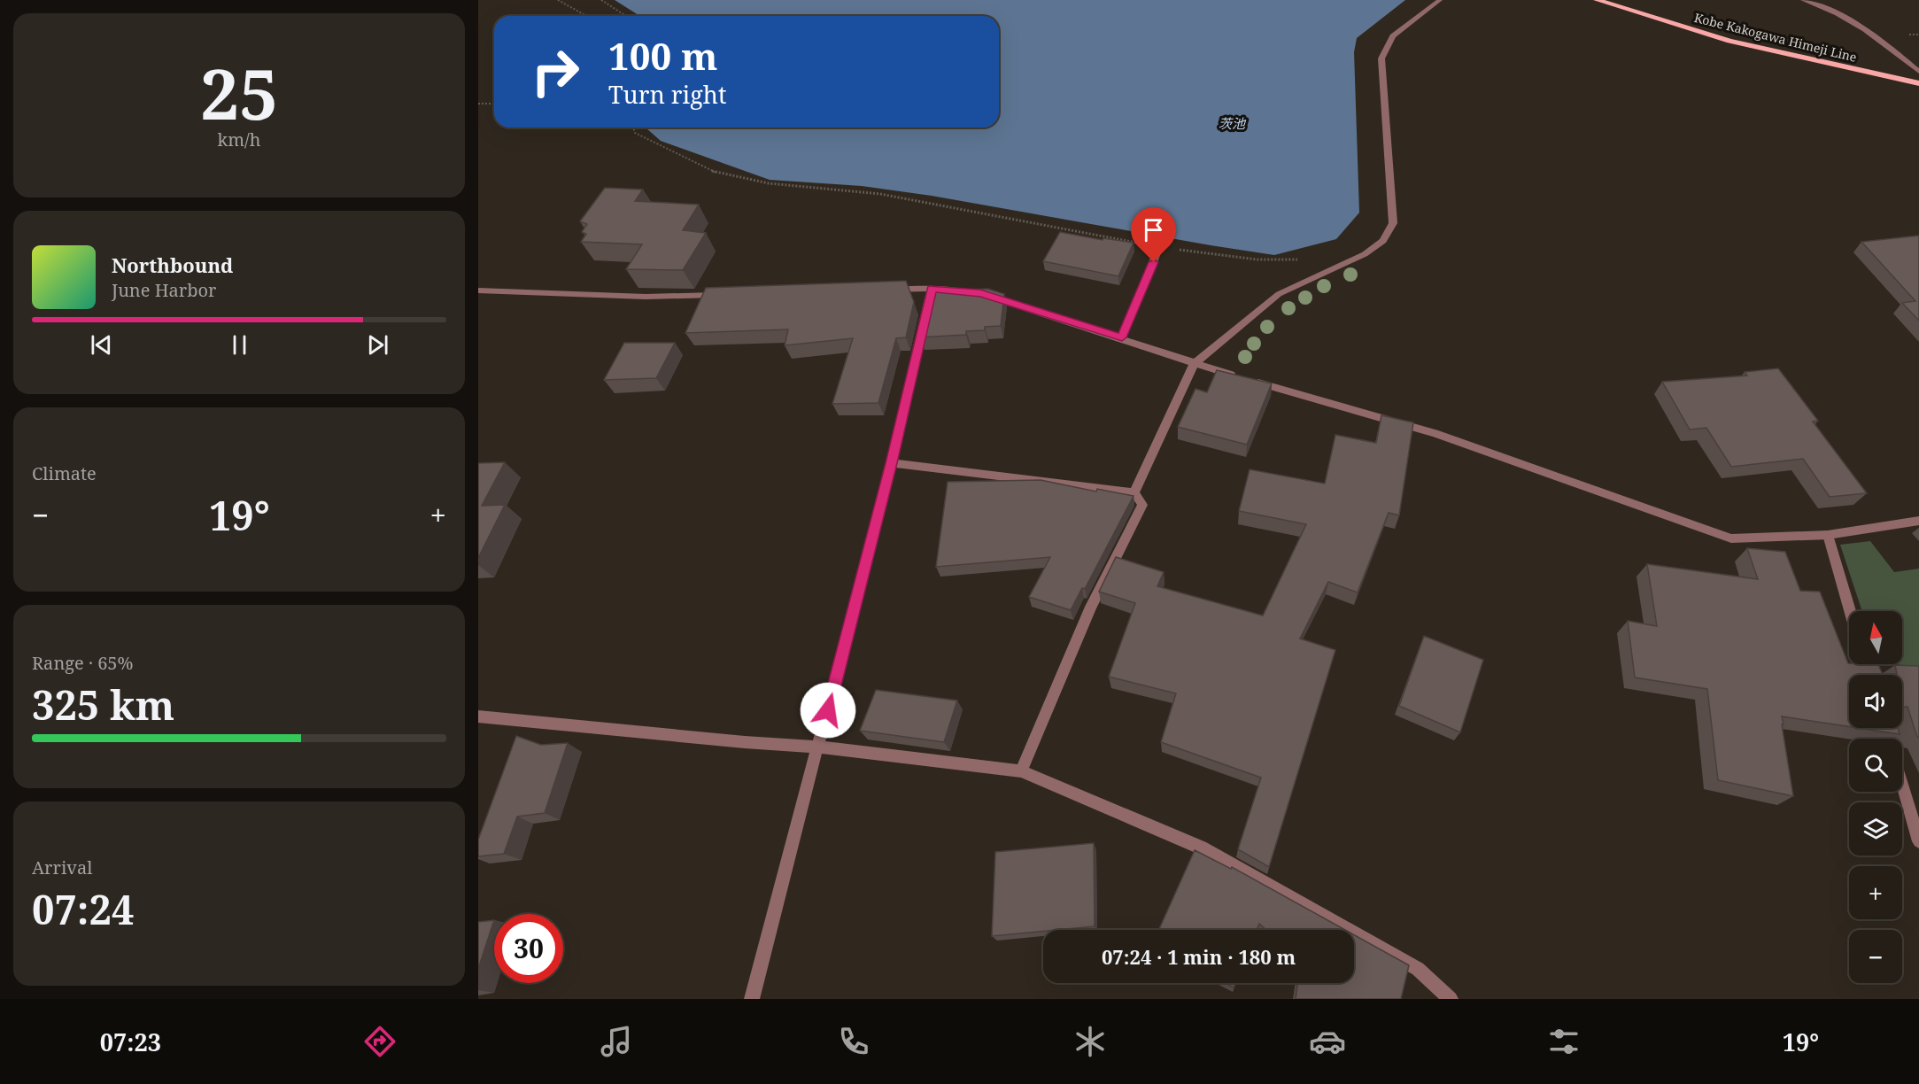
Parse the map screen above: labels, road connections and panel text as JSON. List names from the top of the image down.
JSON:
{
  "streets": {
    "main road": ["Kobe Kakogawa Himeji Line"]
  },
  "water": ["茨池"],
  "north": "top",
  "page": {
    "tile": [
      ["25", "km/h"],
      "Climate",
      ["Range · 65%", "325 km"],
      ["Arrival", "07:24"]
    ],
    "turn": ["100 m", "Turn right"],
    "song": ["Northbound", "June Harbor"],
    "heat": ["−", "19°", "+"],
    "map_buttons": ["+", "−"],
    "limit": "30",
    "trip": "07:24 · 1 min · 180 m",
    "tabs": ["07:23", "19°"]
  }
}
